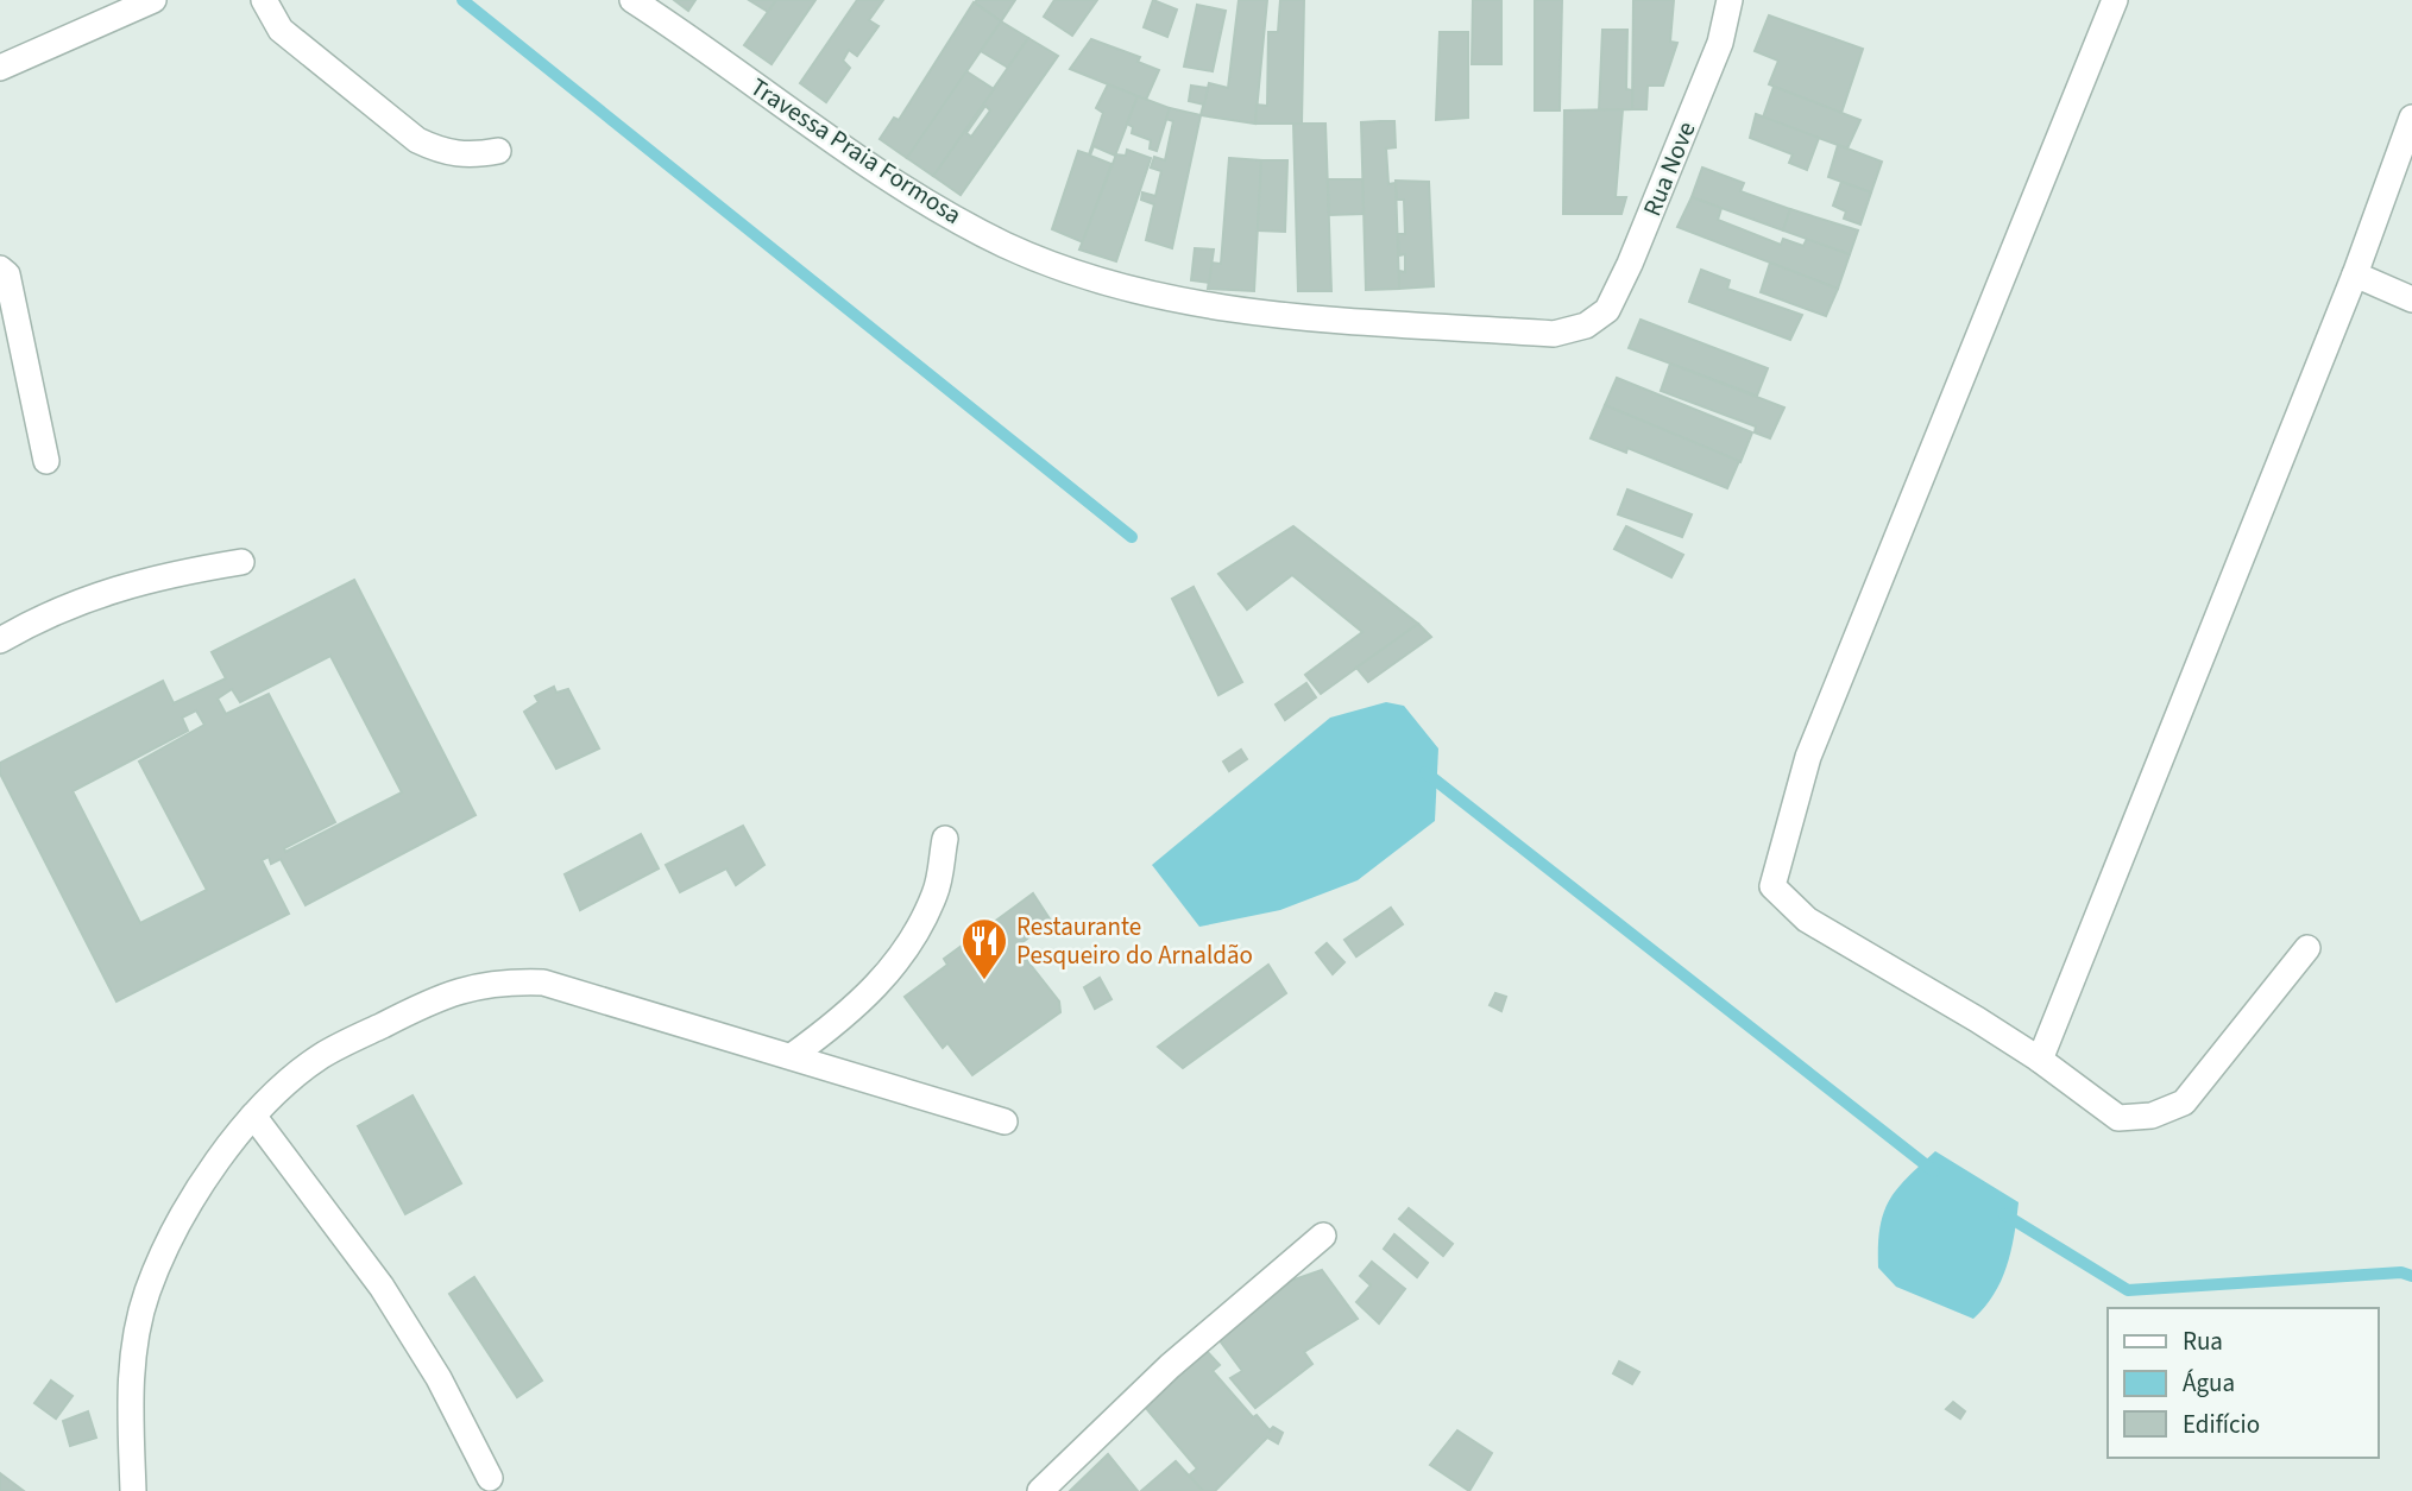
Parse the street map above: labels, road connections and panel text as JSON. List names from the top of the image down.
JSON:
{
  "streets": {
    "street": ["Travessa Praia Formosa", "Rua Nove"]
  },
  "crossings": [
    ["Travessa Praia Formosa", "Rua Nove"]
  ],
  "places": {
    "restaurant": ["Restaurante Pesqueiro do Arnaldão"]
  },
  "legend": ["Rua", "Água", "Edifício"]
}
